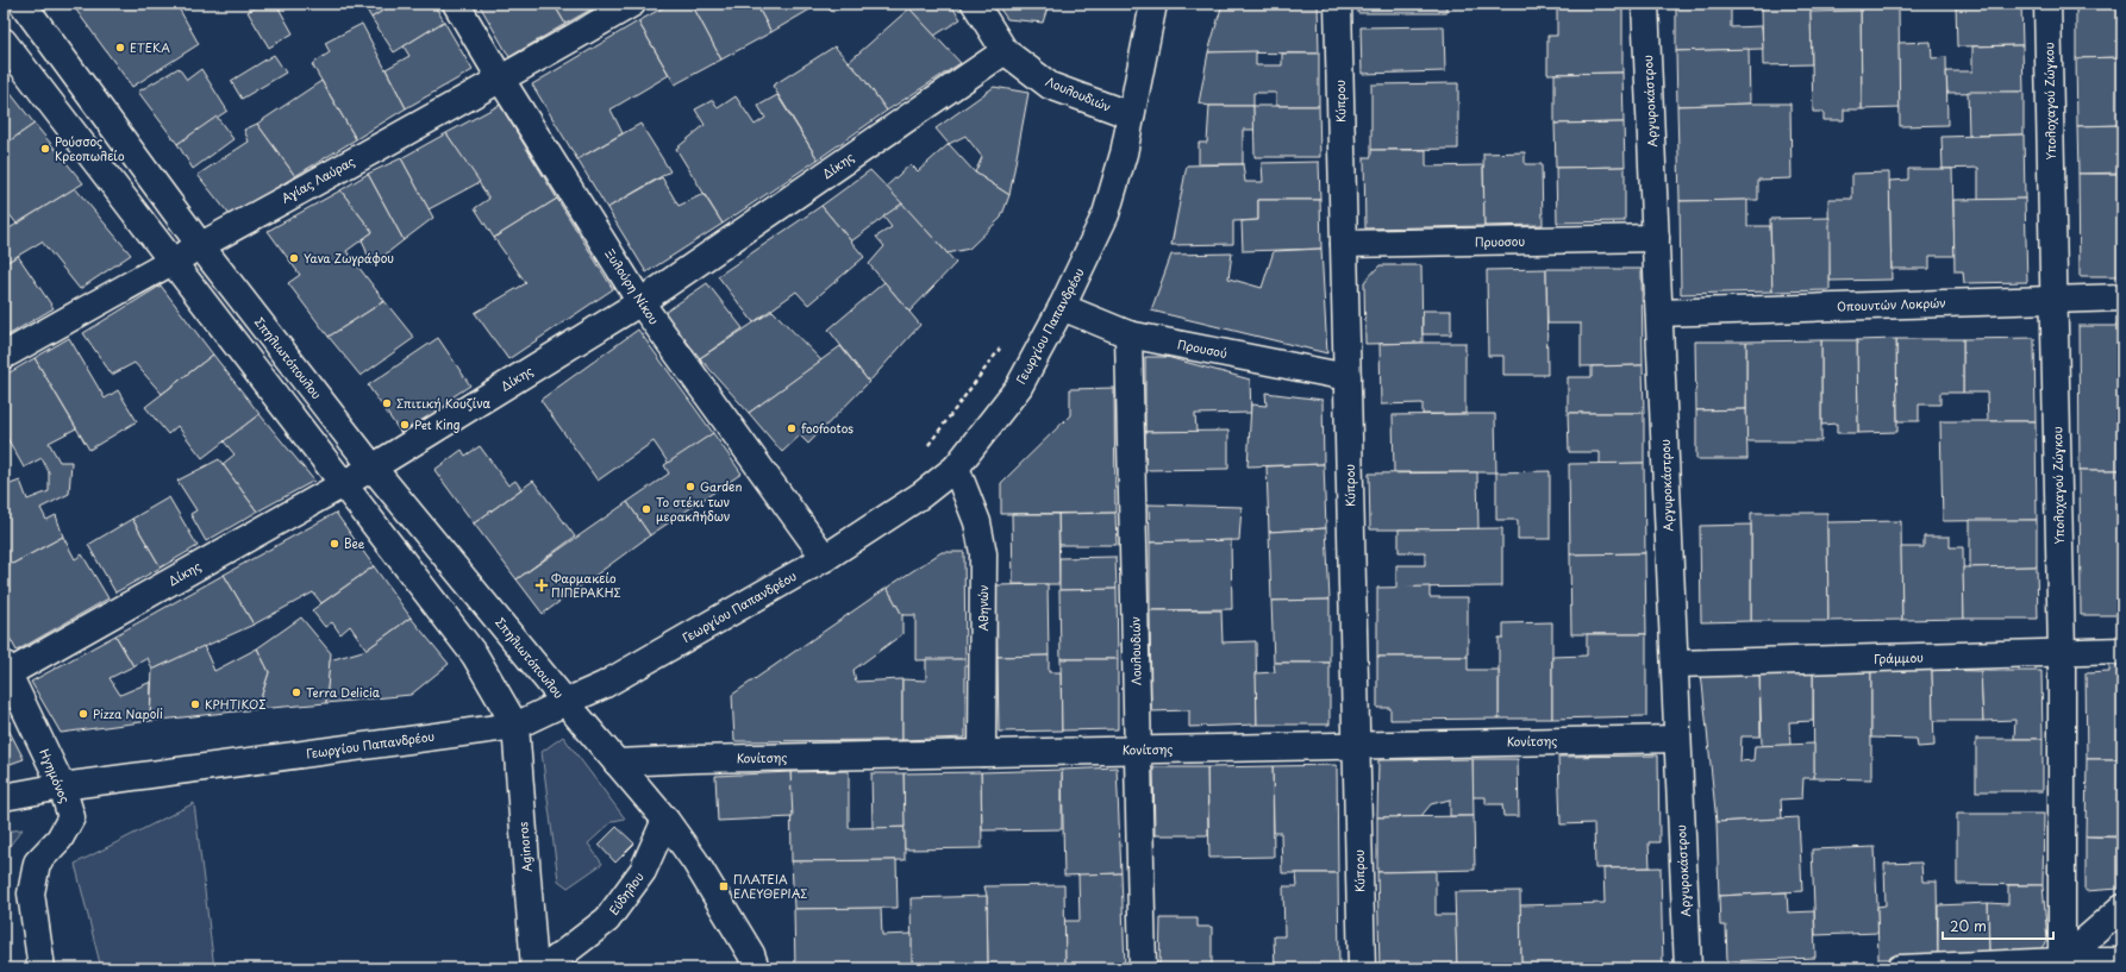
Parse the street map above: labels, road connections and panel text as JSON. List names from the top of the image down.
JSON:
{
  "streets": {
    "street": [
      "Λουλουδιών",
      "Κύπρου",
      "Αργυροκάστρου",
      "Υπολοχαγού Ζώγκου",
      "Δίκης",
      "Αγίας Λαύρας",
      "Πρυοσου",
      "Ξυλούρη Νίκου",
      "Οπουντών Λοκρών",
      "Γεωργίου Παπανδρέου",
      "Προυσού",
      "Σπηλιωτόπουλου",
      "Αθηνών",
      "Γράμμου",
      "Κονίτσης",
      "Ηγημόνος",
      "Aginoros",
      "Εύδηλου"
    ]
  },
  "crossings": [
    ["Λουλουδιών", "Δίκης"],
    ["Λουλουδιών", "Γεωργίου Παπανδρέου"],
    ["Λουλουδιών", "Προυσού"],
    ["Λουλουδιών", "Κονίτσης"],
    ["Κύπρου", "Πρυοσου"],
    ["Κύπρου", "Προυσού"],
    ["Κύπρου", "Κονίτσης"],
    ["Αργυροκάστρου", "Πρυοσου"],
    ["Αργυροκάστρου", "Οπουντών Λοκρών"],
    ["Αργυροκάστρου", "Γράμμου"],
    ["Αργυροκάστρου", "Κονίτσης"],
    ["Υπολοχαγού Ζώγκου", "Οπουντών Λοκρών"],
    ["Υπολοχαγού Ζώγκου", "Γράμμου"],
    ["Δίκης", "Ξυλούρη Νίκου"],
    ["Δίκης", "Σπηλιωτόπουλου"],
    ["Δίκης", "Ηγημόνος"],
    ["Αγίας Λαύρας", "Ξυλούρη Νίκου"],
    ["Αγίας Λαύρας", "Σπηλιωτόπουλου"],
    ["Ξυλούρη Νίκου", "Γεωργίου Παπανδρέου"],
    ["Γεωργίου Παπανδρέου", "Προυσού"],
    ["Γεωργίου Παπανδρέου", "Σπηλιωτόπουλου"],
    ["Γεωργίου Παπανδρέου", "Αθηνών"],
    ["Γεωργίου Παπανδρέου", "Ηγημόνος"],
    ["Γεωργίου Παπανδρέου", "Aginoros"],
    ["Σπηλιωτόπουλου", "Κονίτσης"],
    ["Σπηλιωτόπουλου", "Εύδηλου"],
    ["Αθηνών", "Κονίτσης"]
  ],
  "places": {
    "other": [
      "ΕΤΕΚΑ",
      "Ρούσσος Κρεοπωλείο",
      "Yava Ζωγράφου",
      "Σπιτική Κουζίνα",
      "Pet King",
      "foofootos",
      "Garden",
      "Το στέκι των μερακλήδων",
      "Bee",
      "Terra Delicia",
      "ΚΡΗΤΙΚΟΣ",
      "Pizza Napoli"
    ],
    "health": ["Φαρμακείο ΠΙΠΕΡΑΚΗΣ"],
    "transit": ["ΠΛΑΤΕΙΑ ΕΛΕΥΘΕΡΙΑΣ"]
  },
  "scale_bar": "20 m"
}
